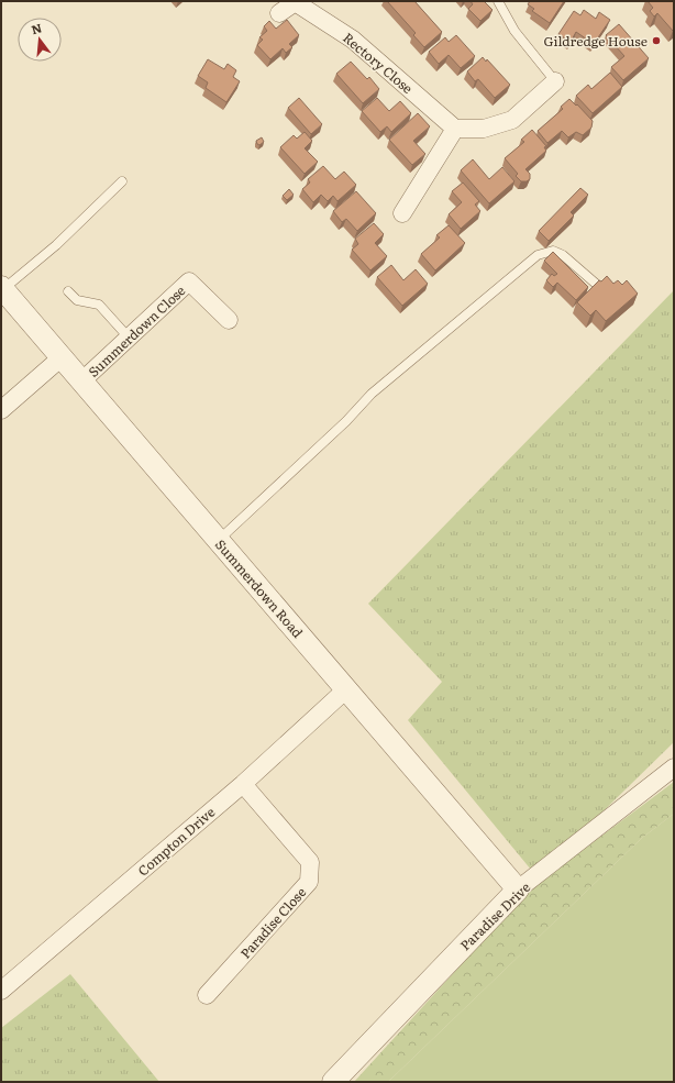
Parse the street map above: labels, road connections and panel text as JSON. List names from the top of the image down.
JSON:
{
  "streets": {
    "street": [
      "Rectory Close",
      "Summerdown Close",
      "Summerdown Road",
      "Compton Drive",
      "Paradise Drive",
      "Paradise Close"
    ]
  },
  "crossings": [
    ["Summerdown Close", "Summerdown Road"],
    ["Summerdown Road", "Compton Drive"],
    ["Summerdown Road", "Paradise Drive"],
    ["Compton Drive", "Paradise Close"]
  ],
  "places": ["Gildredge House"],
  "north": "top"
}
